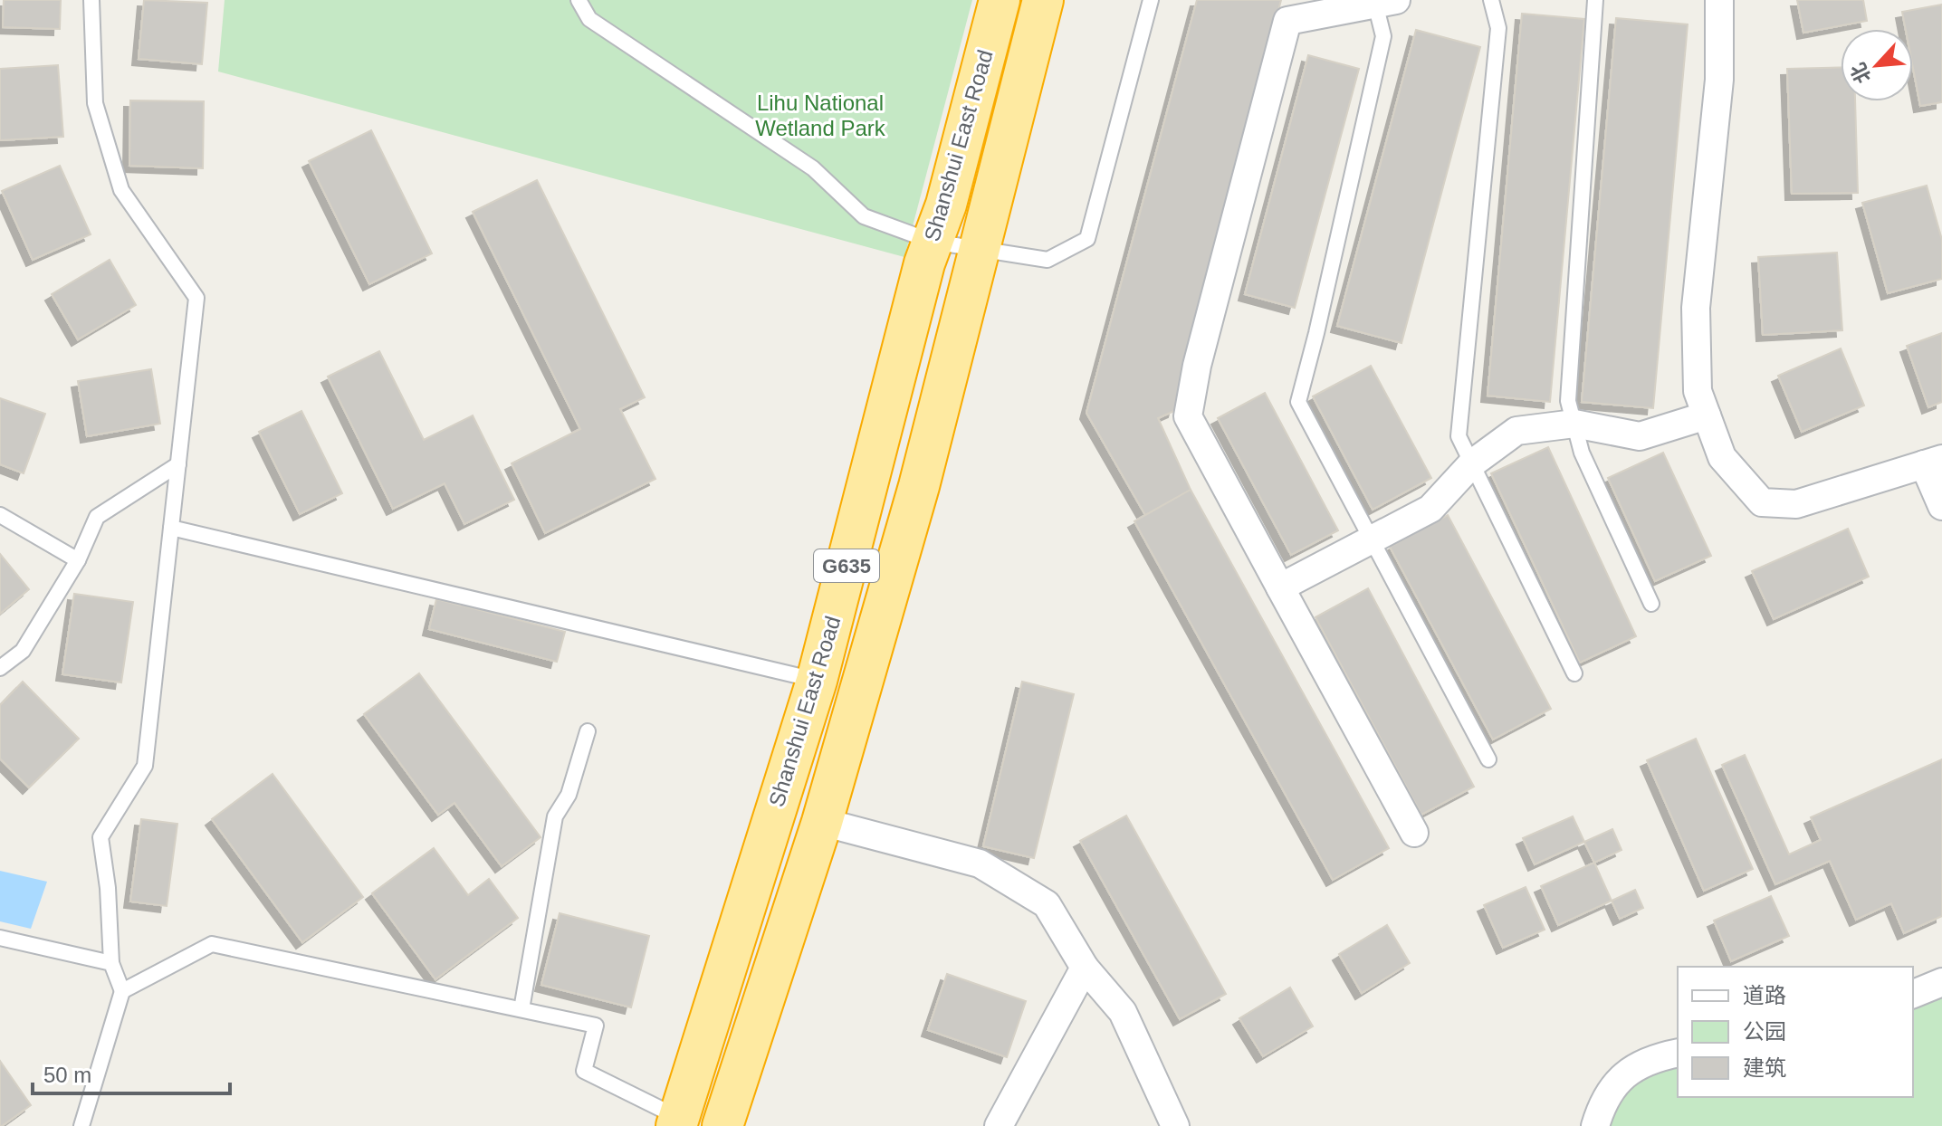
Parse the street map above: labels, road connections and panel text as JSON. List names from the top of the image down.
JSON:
{
  "streets": {
    "highway": ["Shanshui East Road", "G635"]
  },
  "parks": ["Lihu National Wetland Park"],
  "legend": ["道路", "公园", "建筑"],
  "scale_bar": "50 m",
  "north": "bottom left"
}
